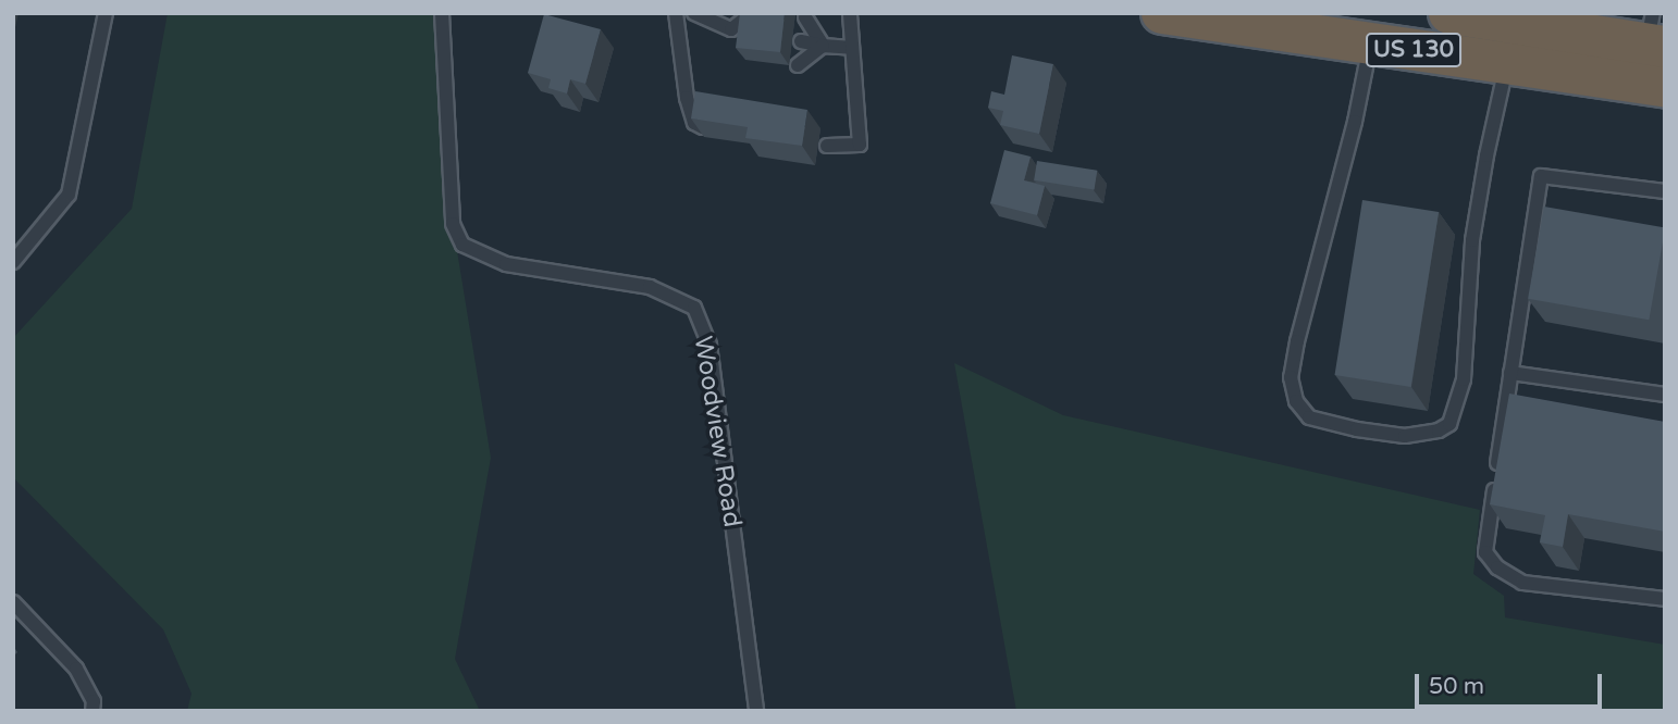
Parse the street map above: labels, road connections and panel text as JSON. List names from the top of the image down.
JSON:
{
  "streets": {
    "highway": ["US 130"],
    "lane": ["Woodview Road"]
  },
  "scale_bar": "50 m"
}
